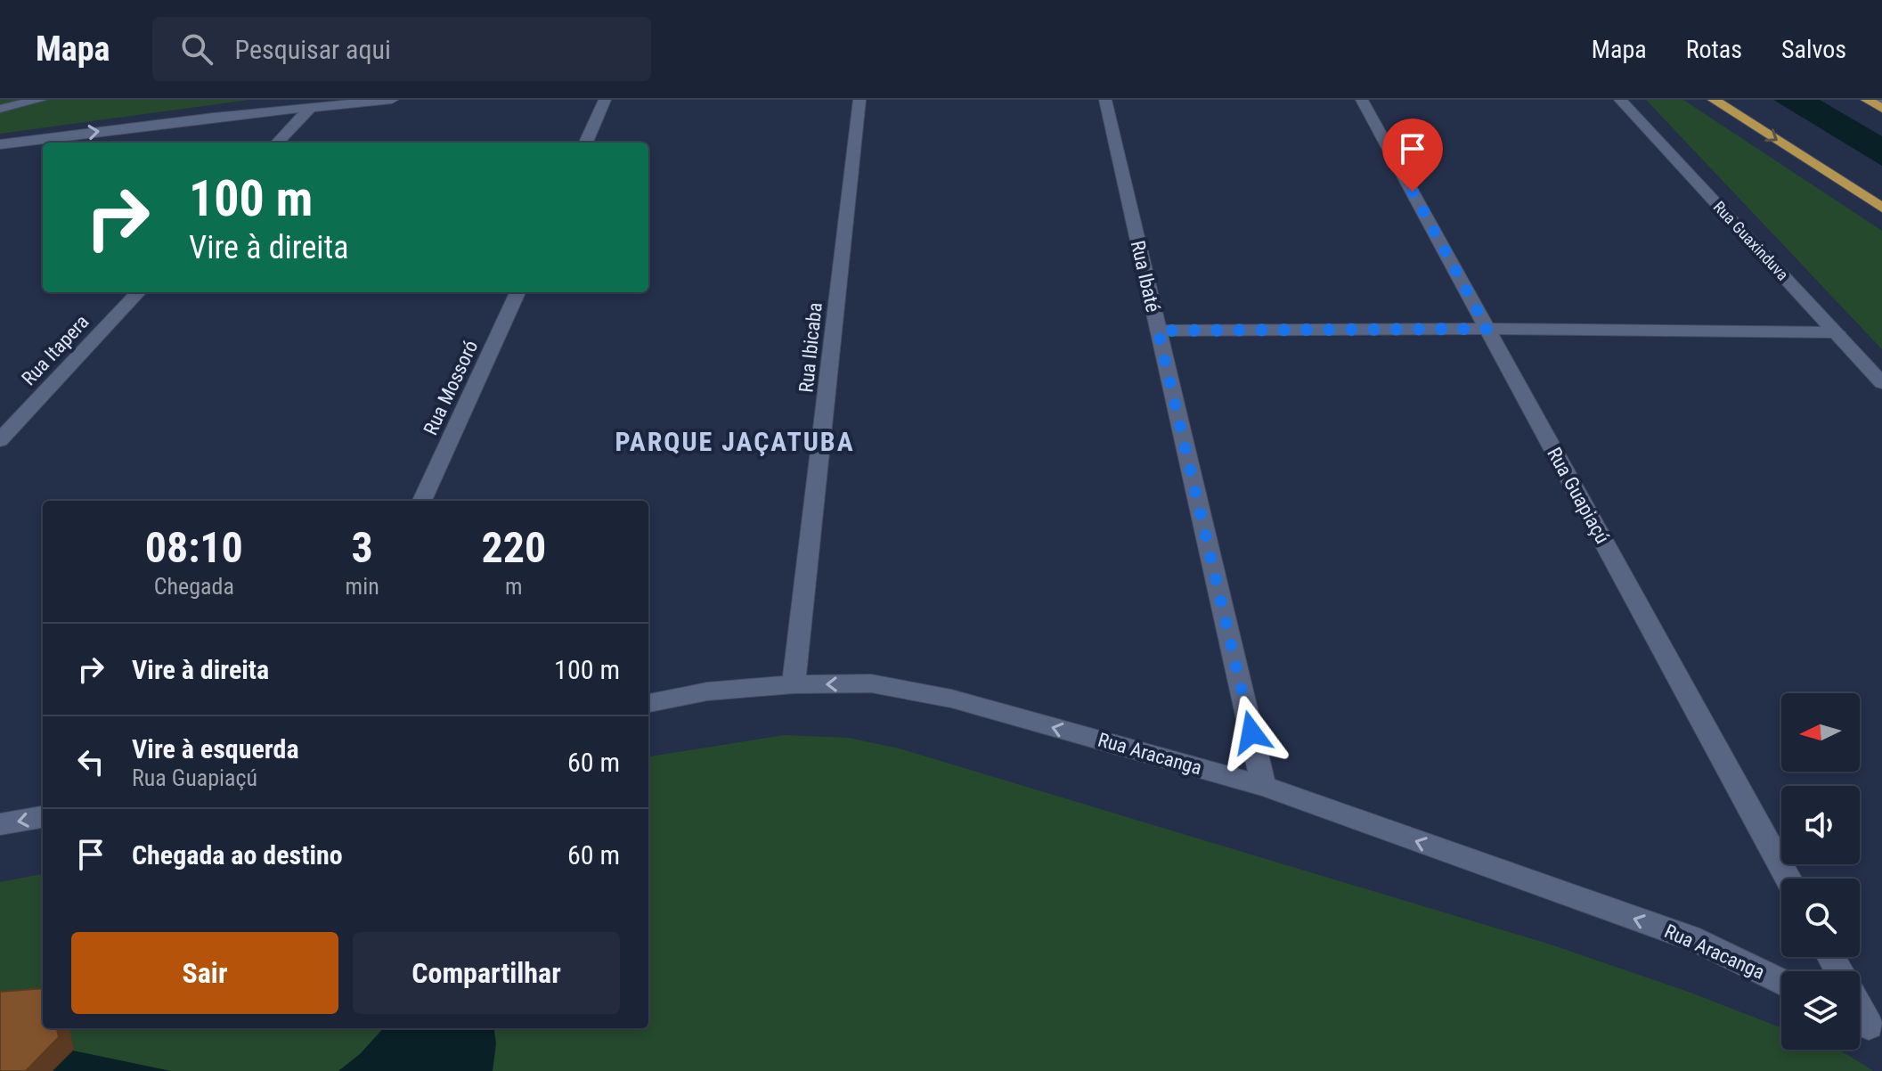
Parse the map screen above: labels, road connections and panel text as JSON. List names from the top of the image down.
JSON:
{
  "streets": {
    "street": [
      "Rua Guaxinduva",
      "Rua Ibaté",
      "Rua Ibicaba",
      "Rua Itapera",
      "Rua Mossoró",
      "Rua Guapiaçú",
      "Rua Aracanga"
    ]
  },
  "crossings": [
    ["Rua Ibaté", "Rua Aracanga"],
    ["Rua Ibicaba", "Rua Aracanga"]
  ],
  "one_way": ["Rua Aracanga"],
  "districts": ["PARQUE JAÇATUBA"],
  "north": "left",
  "page": {
    "header": "Mapa",
    "search": "Pesquisar aqui",
    "nav": ["Mapa", "Rotas", "Salvos"],
    "turn": ["100 m", "Vire à direita"],
    "eta": [
      "08:10",
      "Chegada",
      "3",
      "min",
      "220",
      "m"
    ],
    "list": [
      {
        "name": "Vire à direita",
        "value": "100 m"
      },
      {
        "name": "Vire à esquerda",
        "note": "Rua Guapiaçú",
        "value": "60 m"
      },
      {
        "name": "Chegada ao destino",
        "value": "60 m"
      }
    ],
    "buttons": ["Sair", "Compartilhar"]
  }
}
